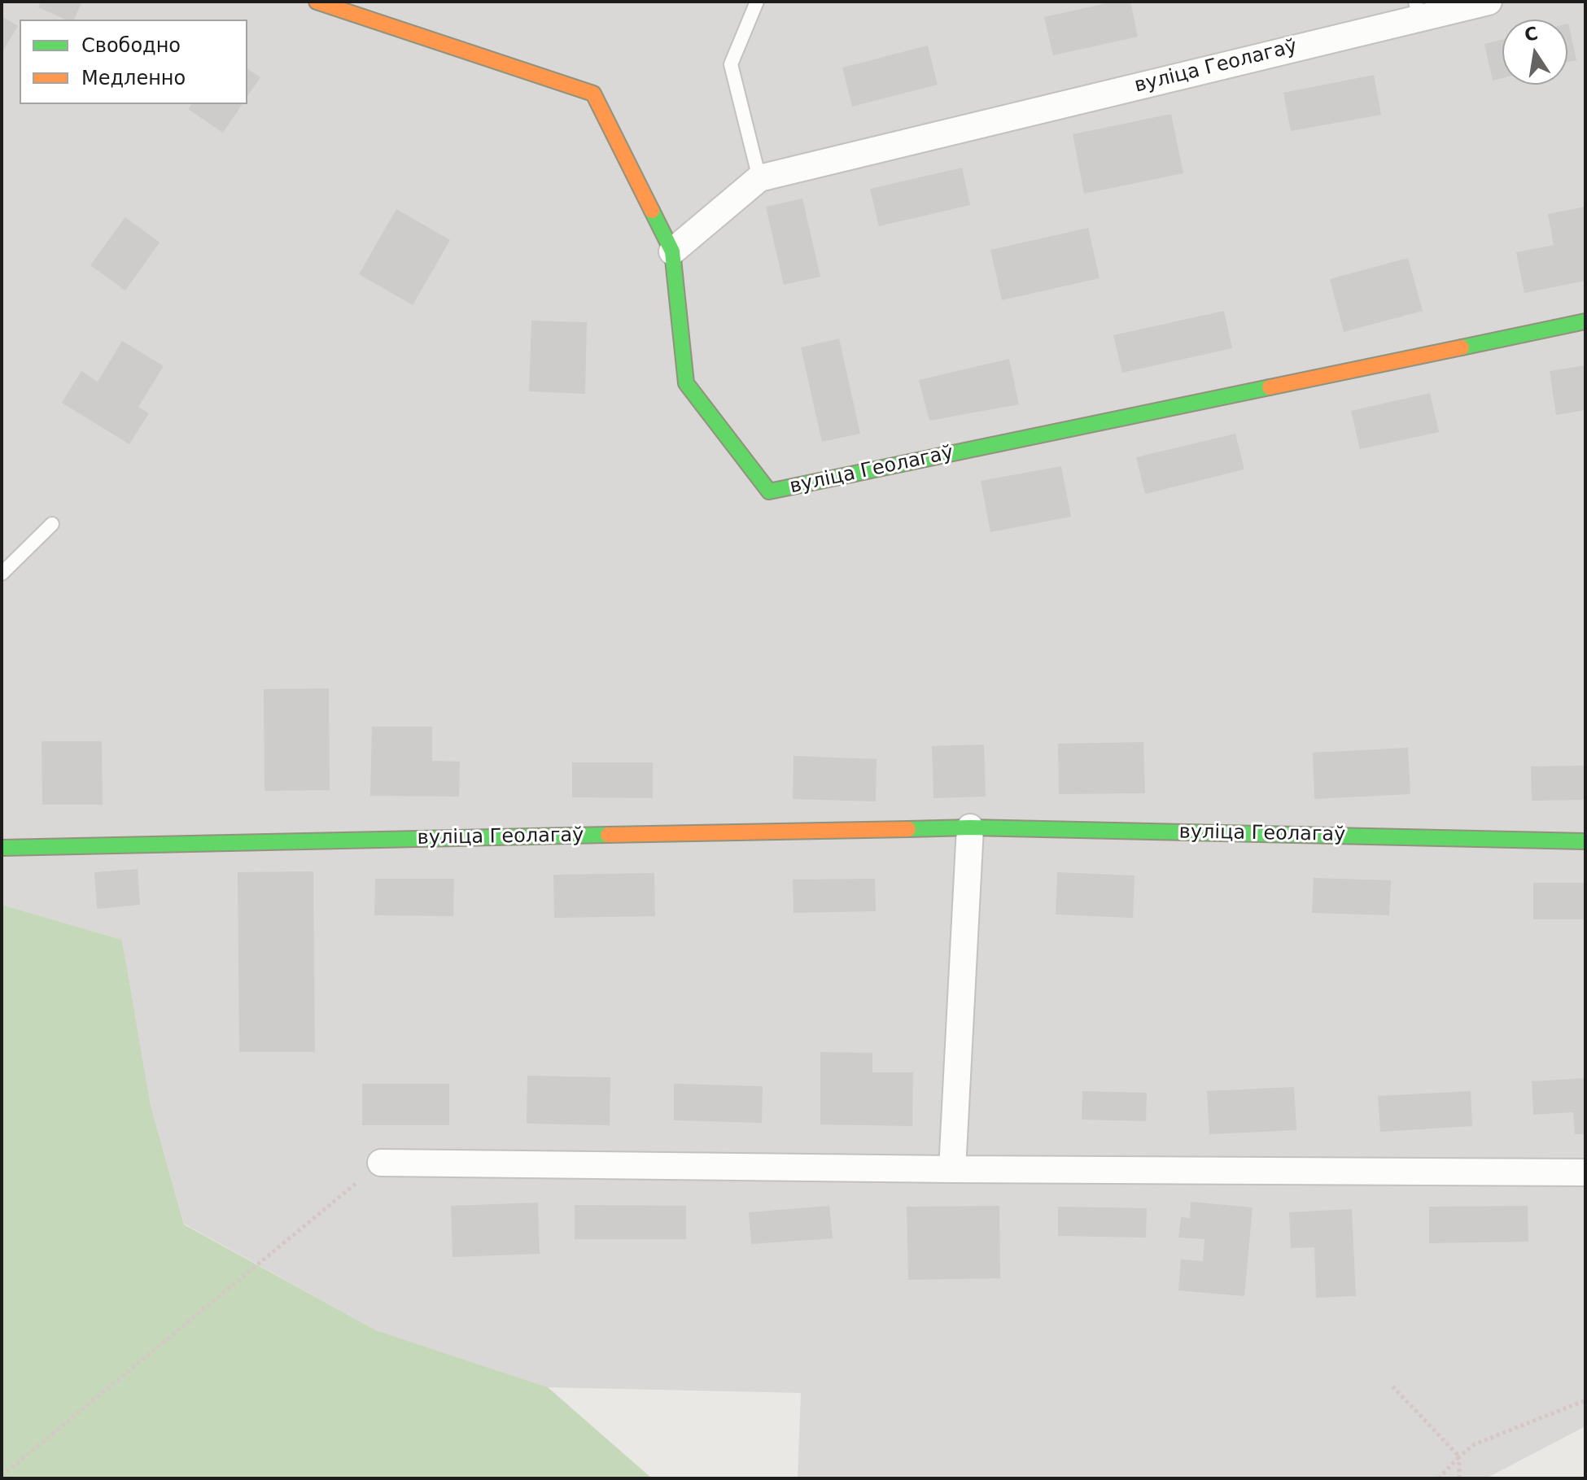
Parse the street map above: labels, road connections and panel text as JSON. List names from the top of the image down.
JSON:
{
  "streets": {
    "street": ["вуліца Геолагаў"]
  },
  "legend": ["Свободно", "Медленно"],
  "north": "top"
}
